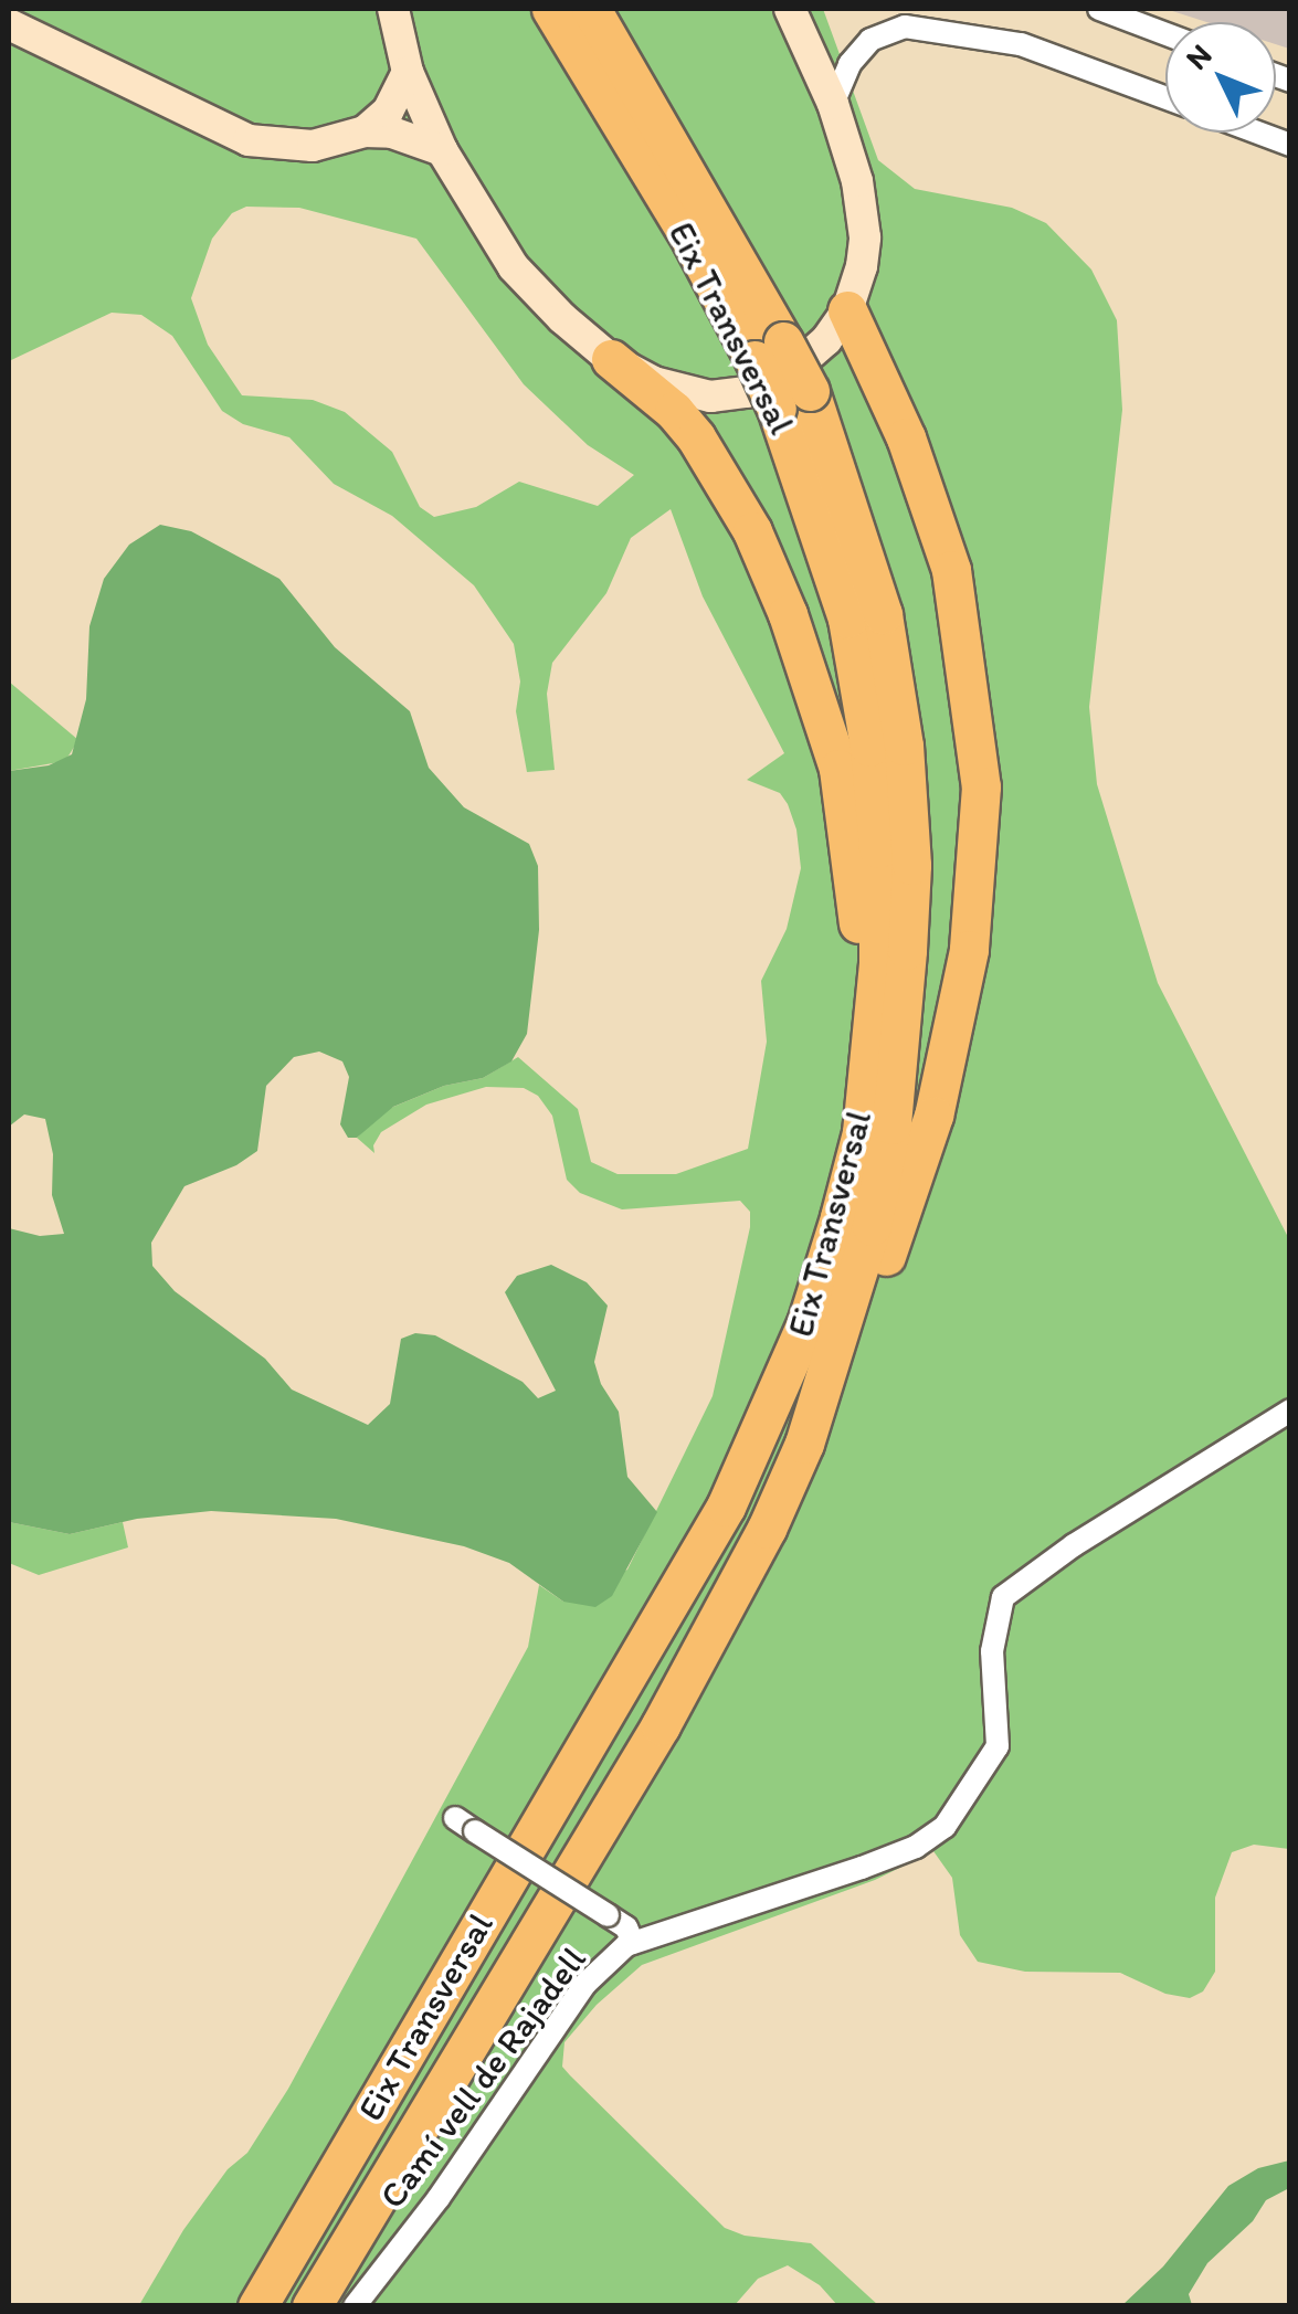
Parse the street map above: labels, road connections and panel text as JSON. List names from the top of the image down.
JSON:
{
  "streets": {
    "highway": ["Eix Transversal"],
    "street": ["Camí vell de Rajadell"]
  },
  "north": "top left"
}
